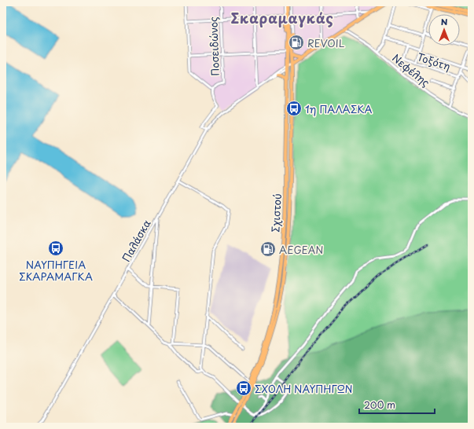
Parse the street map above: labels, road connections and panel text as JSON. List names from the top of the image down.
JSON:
{
  "streets": {
    "main road": ["Σχιστού"],
    "street": [
      "Ποσειδώνος",
      "Τοξότη",
      "Νεφέλης",
      "Παλάσκα"
    ]
  },
  "crossings": [
    ["Ποσειδώνος", "Παλάσκα"],
    ["Σχιστού", "Παλάσκα"]
  ],
  "districts": ["Σκαραμαγκάς"],
  "places": {
    "fuel station": ["REVOIL", "AEGEAN"],
    "bus stop": ["1η ΠΑΛΑΣΚΑ", "ΝΑΥΠΗΓΕΙΑ ΣΚΑΡΑΜΑΓΚΑ", "ΣΧΟΛΗ ΝΑΥΠΗΓΩΝ"]
  },
  "scale_bar": "200 m",
  "north": "top"
}
